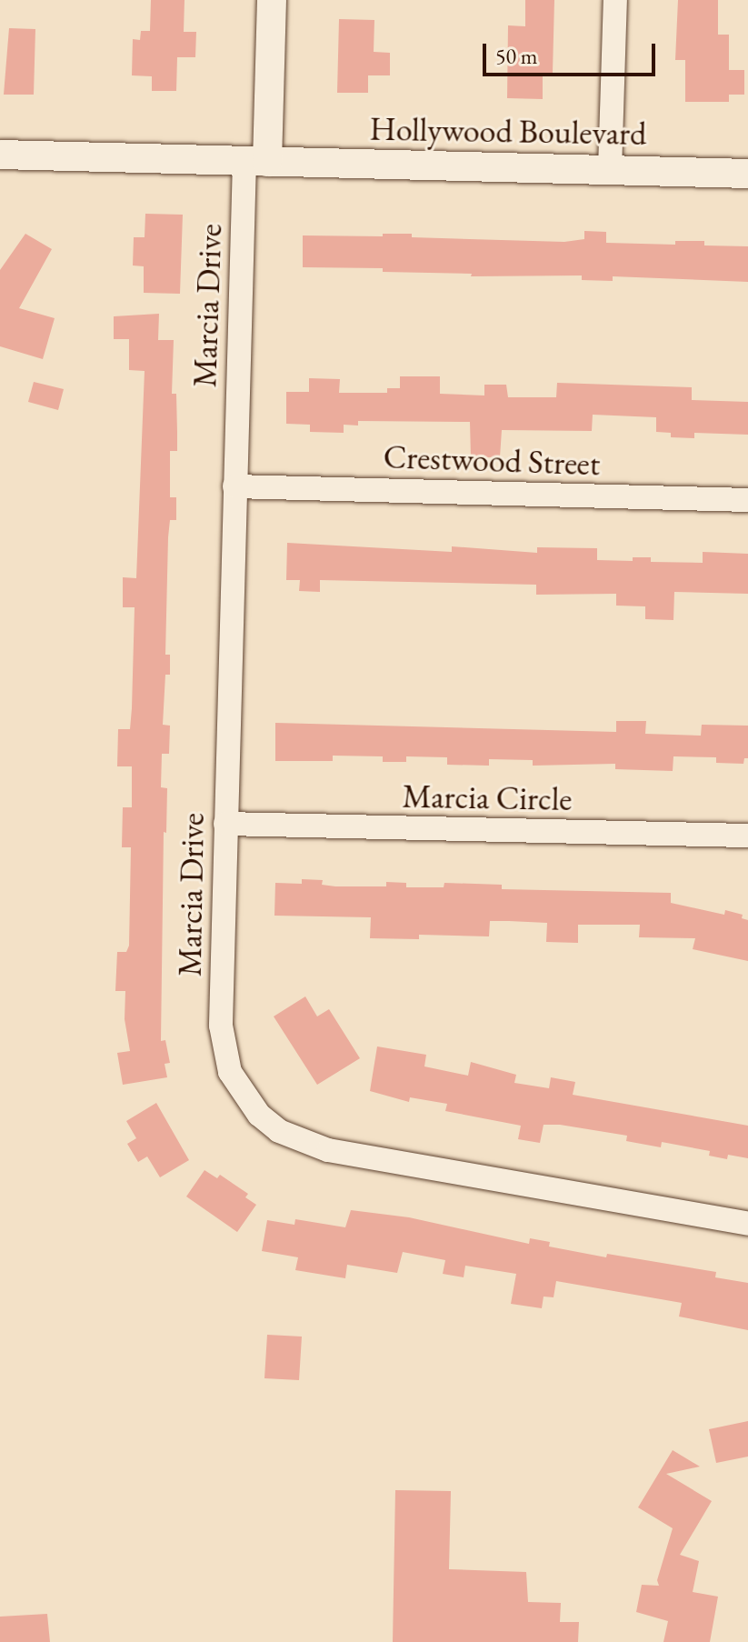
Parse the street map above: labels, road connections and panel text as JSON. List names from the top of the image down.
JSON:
{
  "streets": {
    "street": [
      "Hollywood Boulevard",
      "Marcia Drive",
      "Crestwood Street",
      "Marcia Circle"
    ]
  },
  "crossings": [
    ["Hollywood Boulevard", "Marcia Drive"],
    ["Marcia Drive", "Crestwood Street"],
    ["Marcia Drive", "Marcia Circle"]
  ],
  "scale_bar": "50 m"
}
